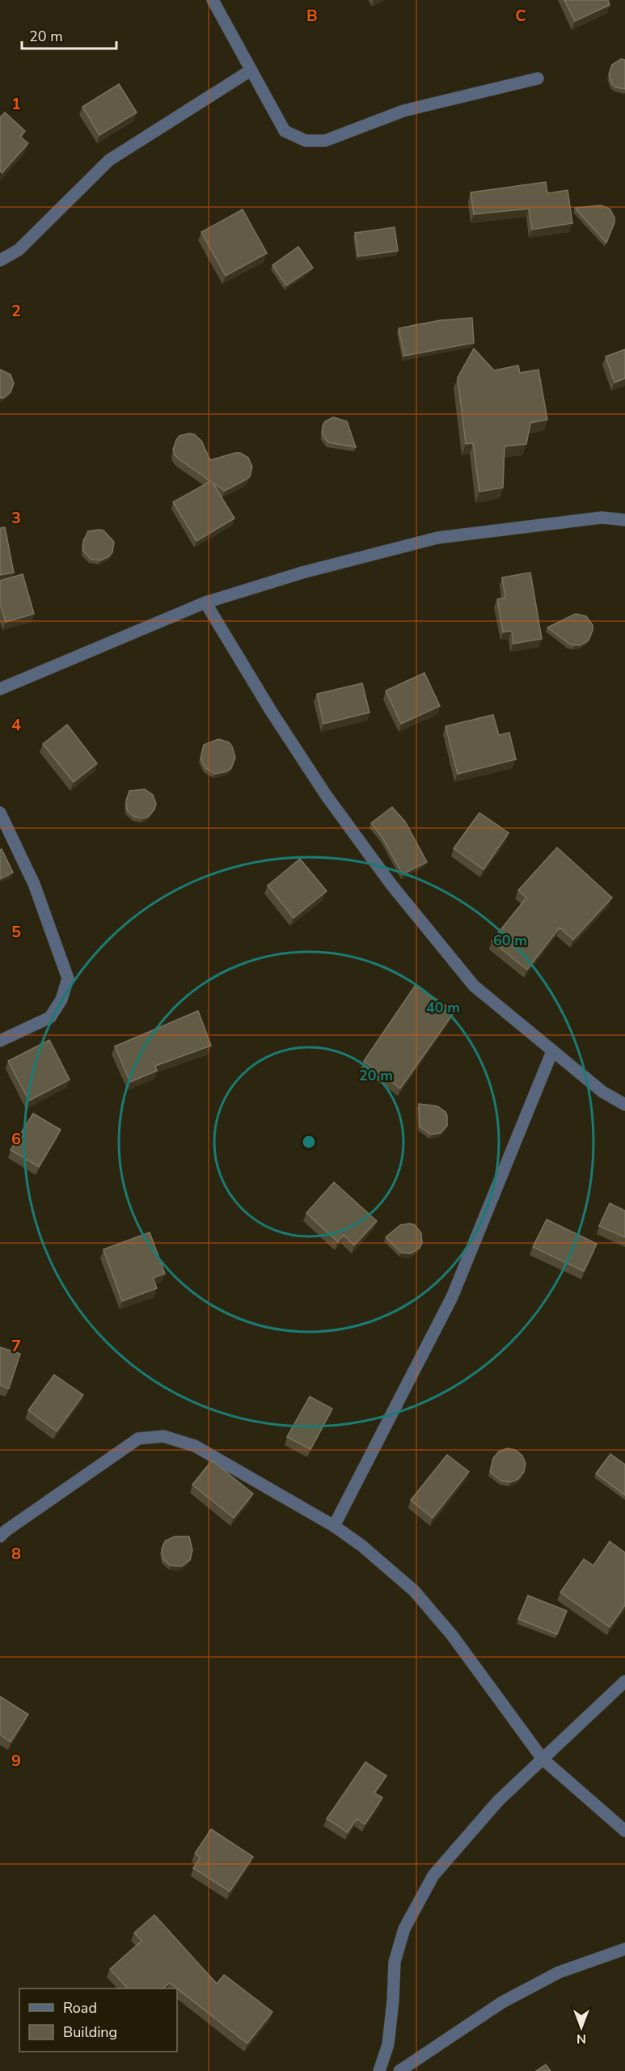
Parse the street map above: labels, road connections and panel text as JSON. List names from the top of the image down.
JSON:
{
  "legend": ["Road", "Building"],
  "scale_bar": "20 m",
  "north": "bottom",
  "grid": {
    "columns": ["B", "C"],
    "rows": [
      "1",
      "2",
      "3",
      "4",
      "5",
      "6",
      "7",
      "8",
      "9"
    ]
  },
  "rings": ["60 m", "40 m", "20 m"]
}
